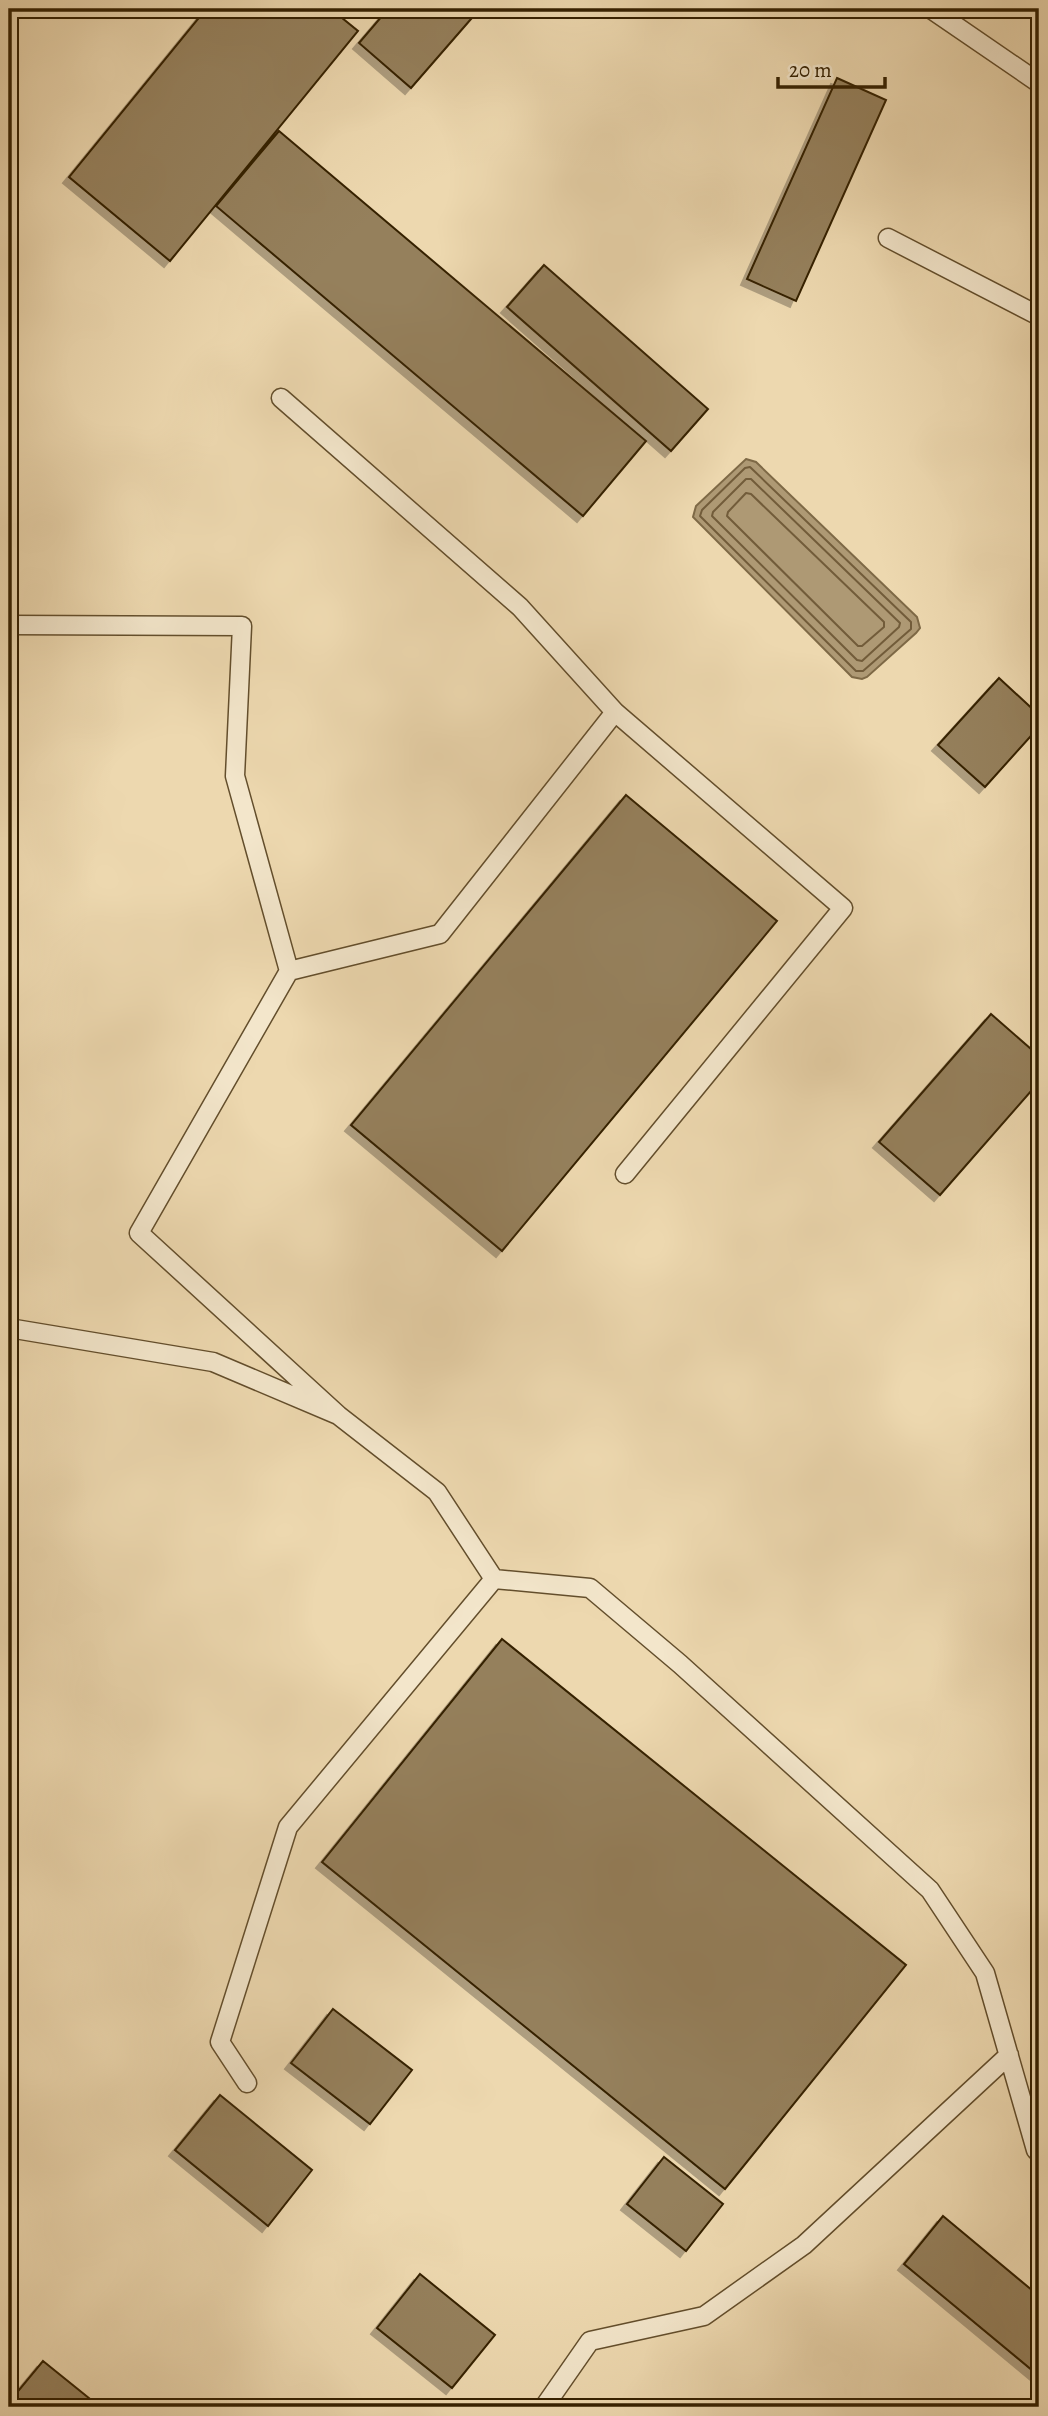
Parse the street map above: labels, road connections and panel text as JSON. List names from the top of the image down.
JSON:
{
  "scale_bar": "20 m"
}
